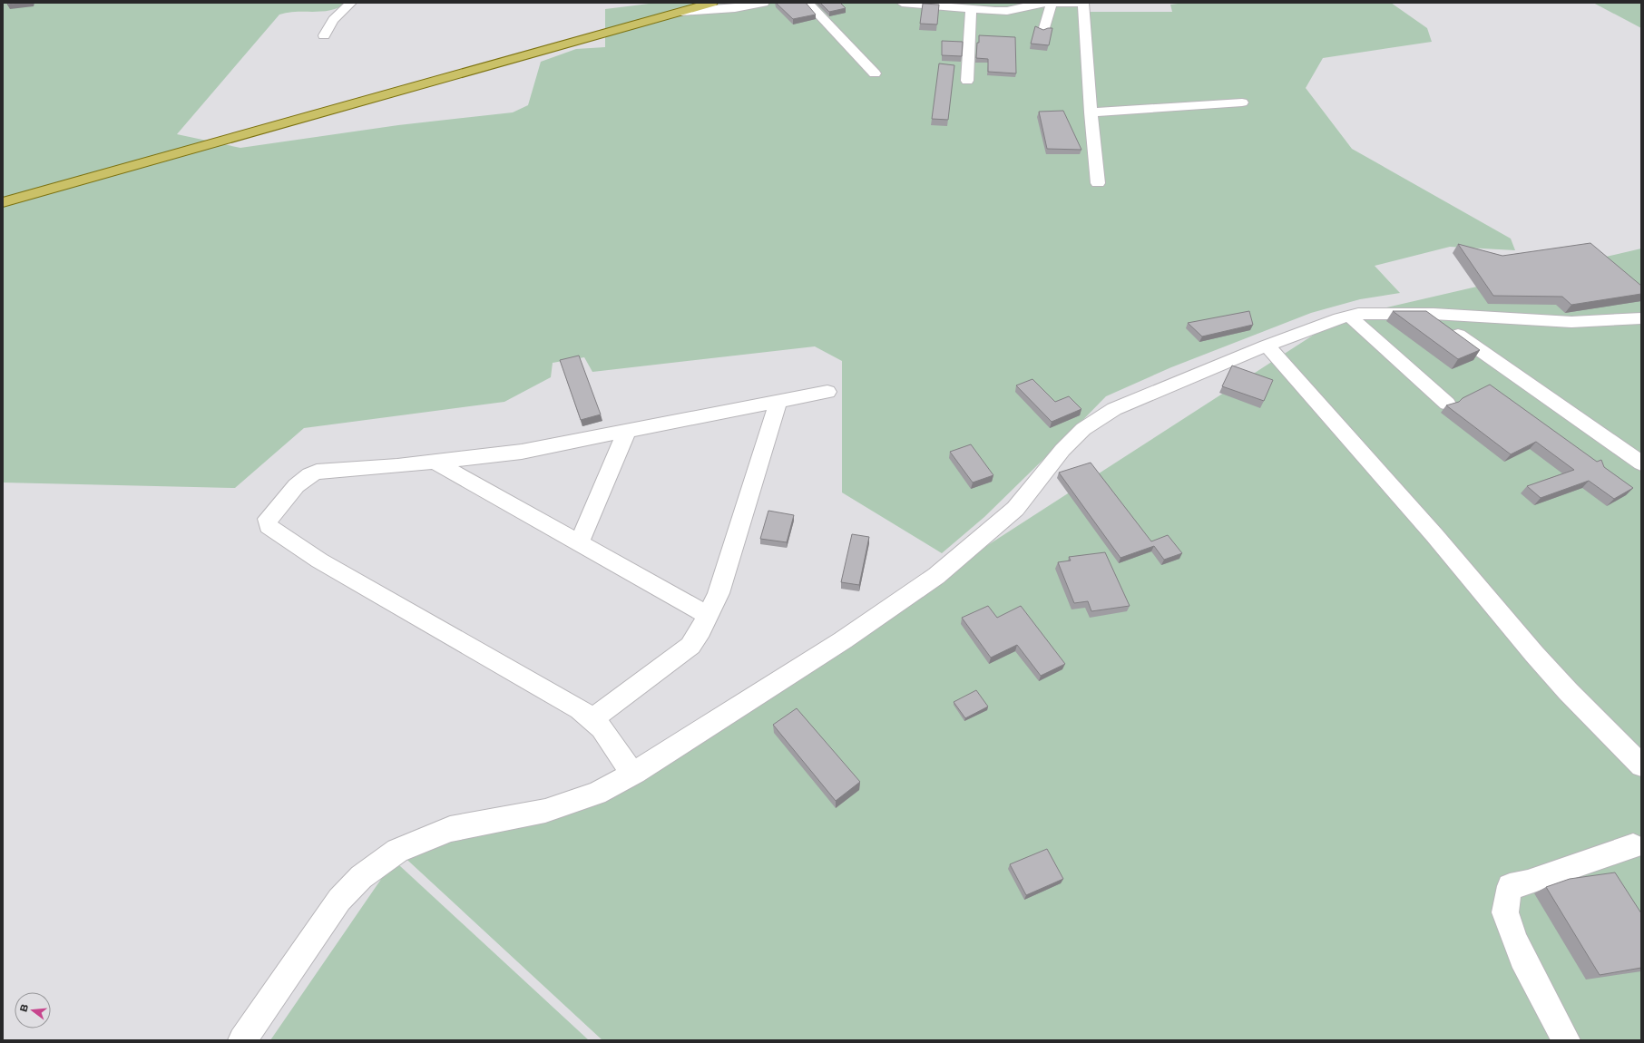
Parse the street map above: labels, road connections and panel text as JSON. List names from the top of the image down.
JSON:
{
  "north": "left"
}
